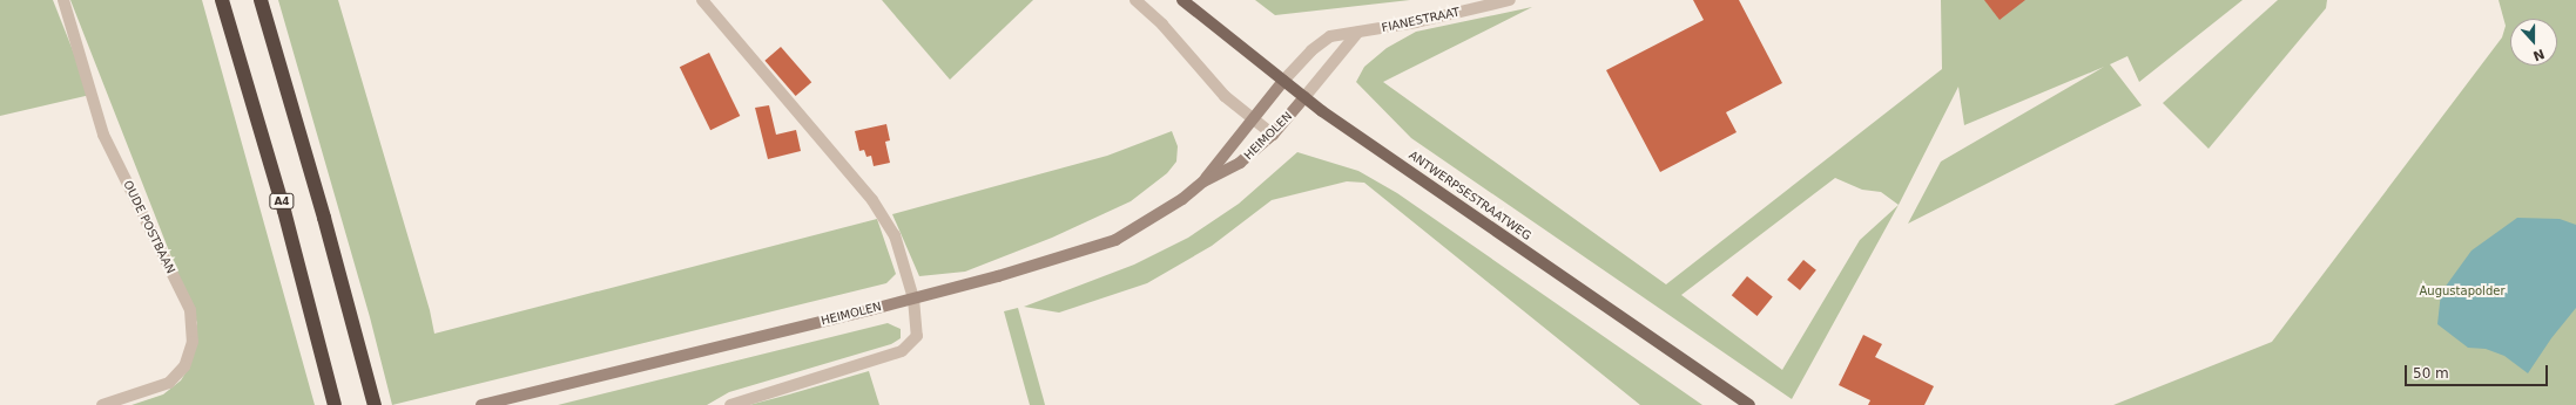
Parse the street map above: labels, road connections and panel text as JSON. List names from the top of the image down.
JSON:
{
  "streets": {
    "highway": ["A4"],
    "main road": ["ANTWERPSESTRAATWEG"],
    "street": ["FIANESTRAAT", "HEIMOLEN", "OUDE POSTBAAN"]
  },
  "crossings": [
    ["FIANESTRAAT", "HEIMOLEN"],
    ["FIANESTRAAT", "ANTWERPSESTRAATWEG"],
    ["HEIMOLEN", "ANTWERPSESTRAATWEG"]
  ],
  "parks": ["Augustapolder"],
  "scale_bar": "50 m",
  "north": "bottom"
}
